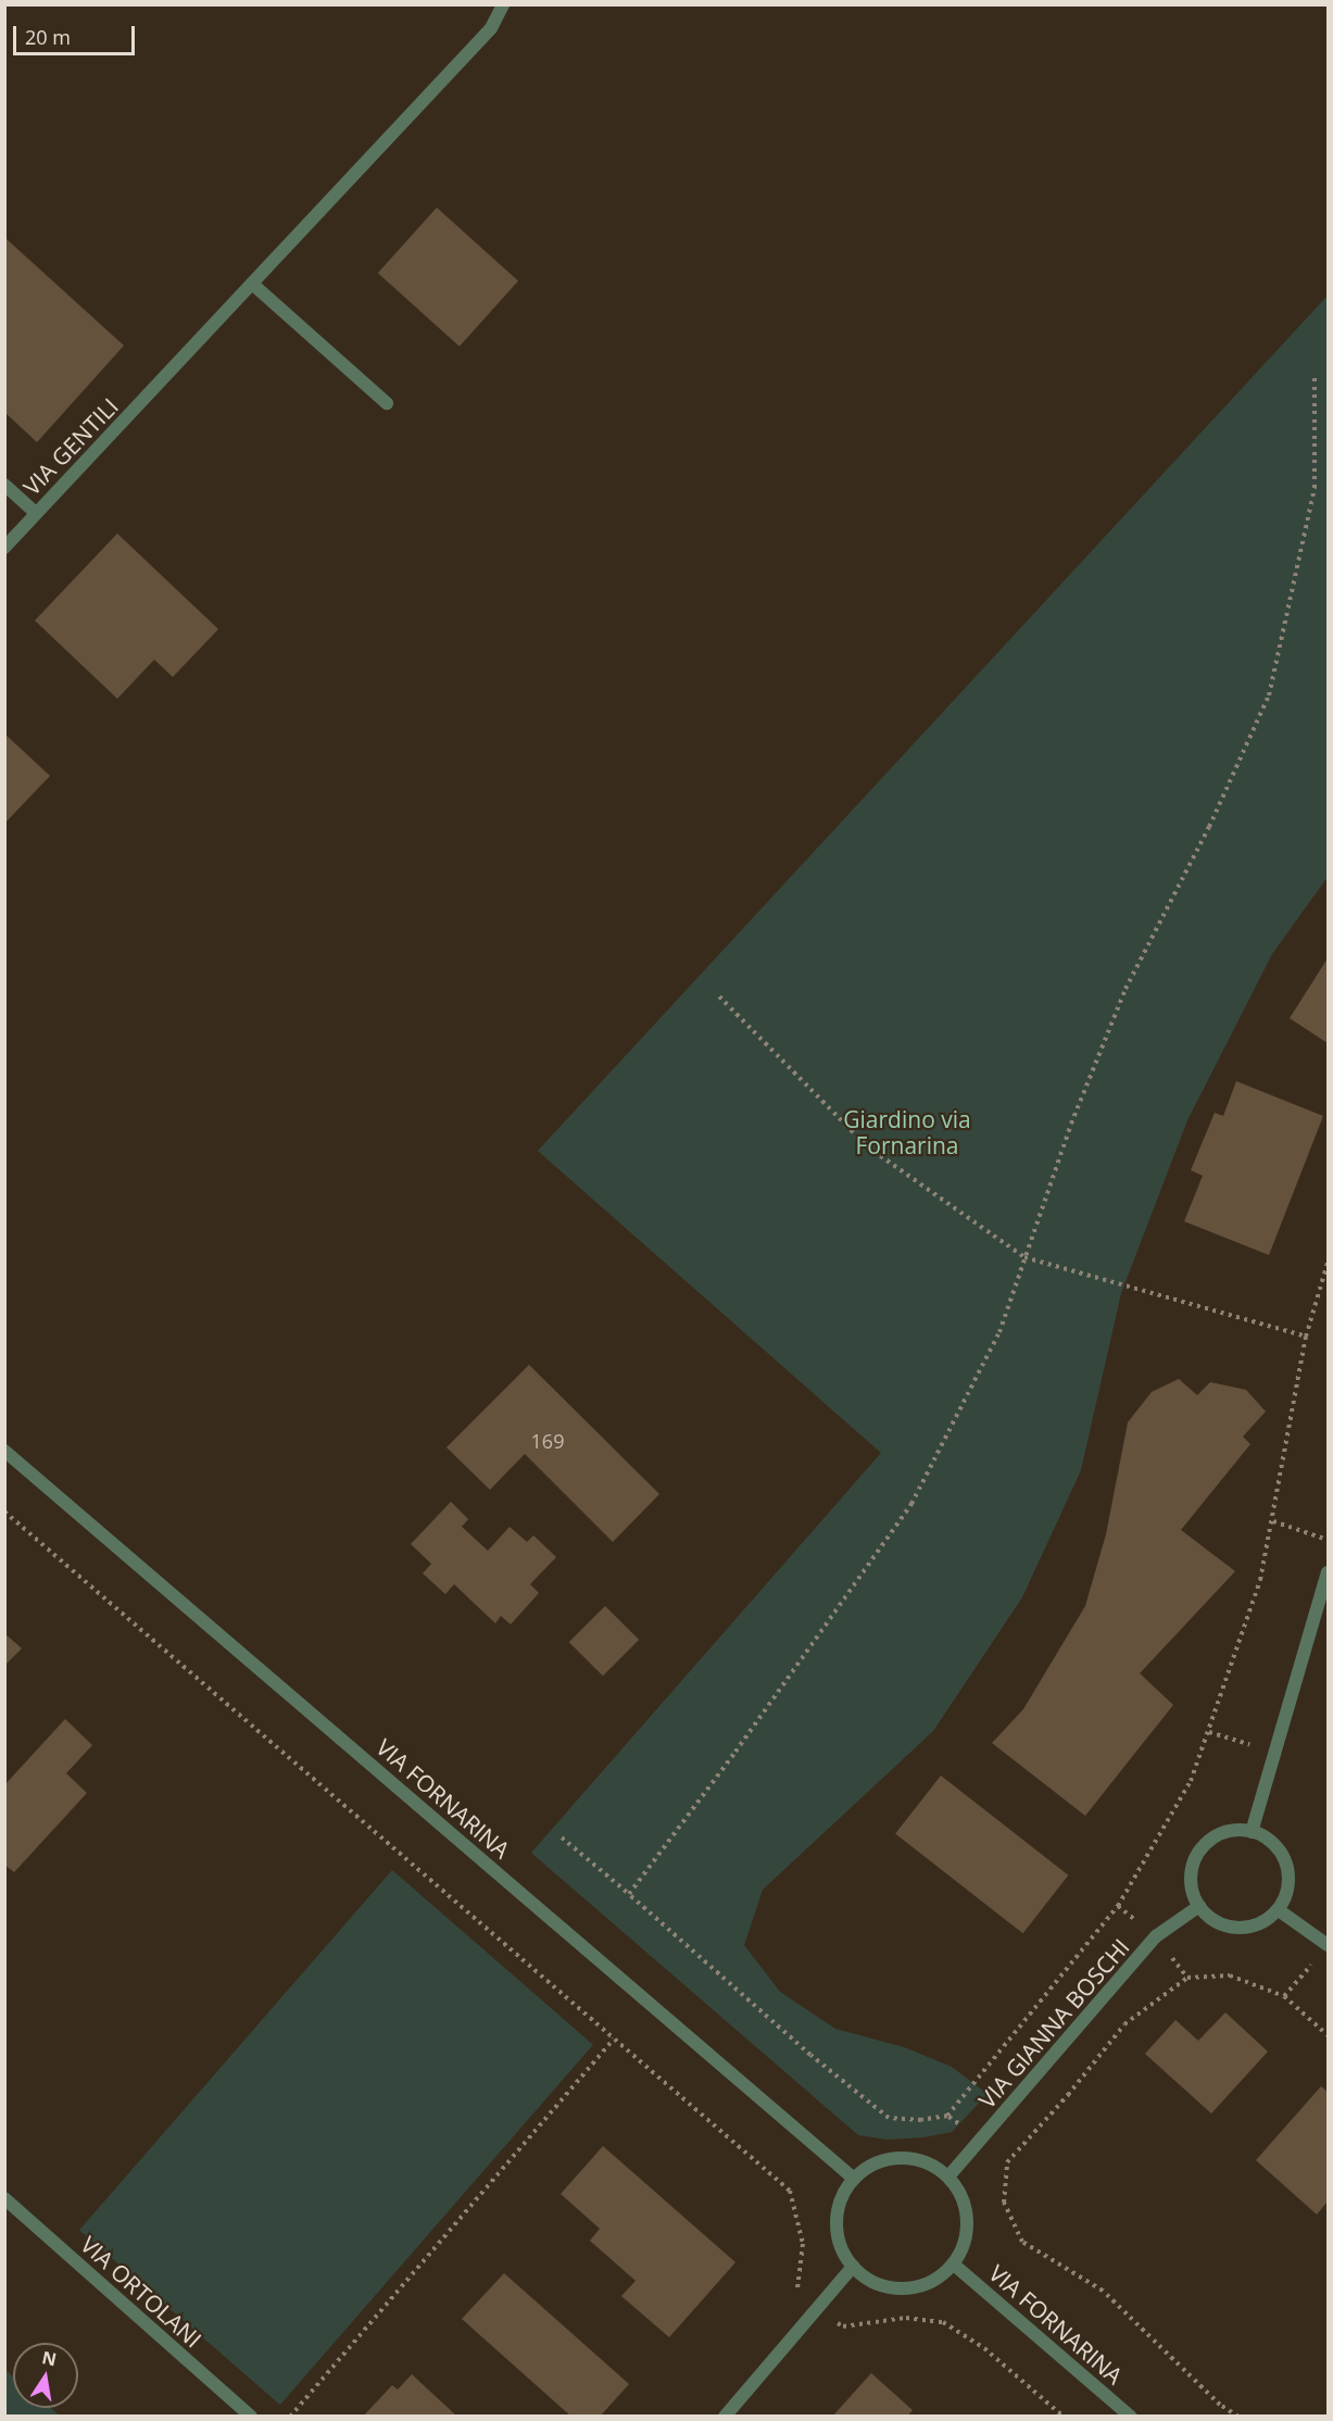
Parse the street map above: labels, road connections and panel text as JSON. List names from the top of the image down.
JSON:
{
  "streets": {
    "street": [
      "VIA GENTILI",
      "VIA FORNARINA",
      "VIA GIANNA BOSCHI",
      "VIA ORTOLANI"
    ]
  },
  "crossings": [
    ["VIA FORNARINA", "VIA GIANNA BOSCHI"]
  ],
  "parks": ["Giardino via Fornarina"],
  "house_numbers": ["169"],
  "scale_bar": "20 m",
  "north": "top"
}
